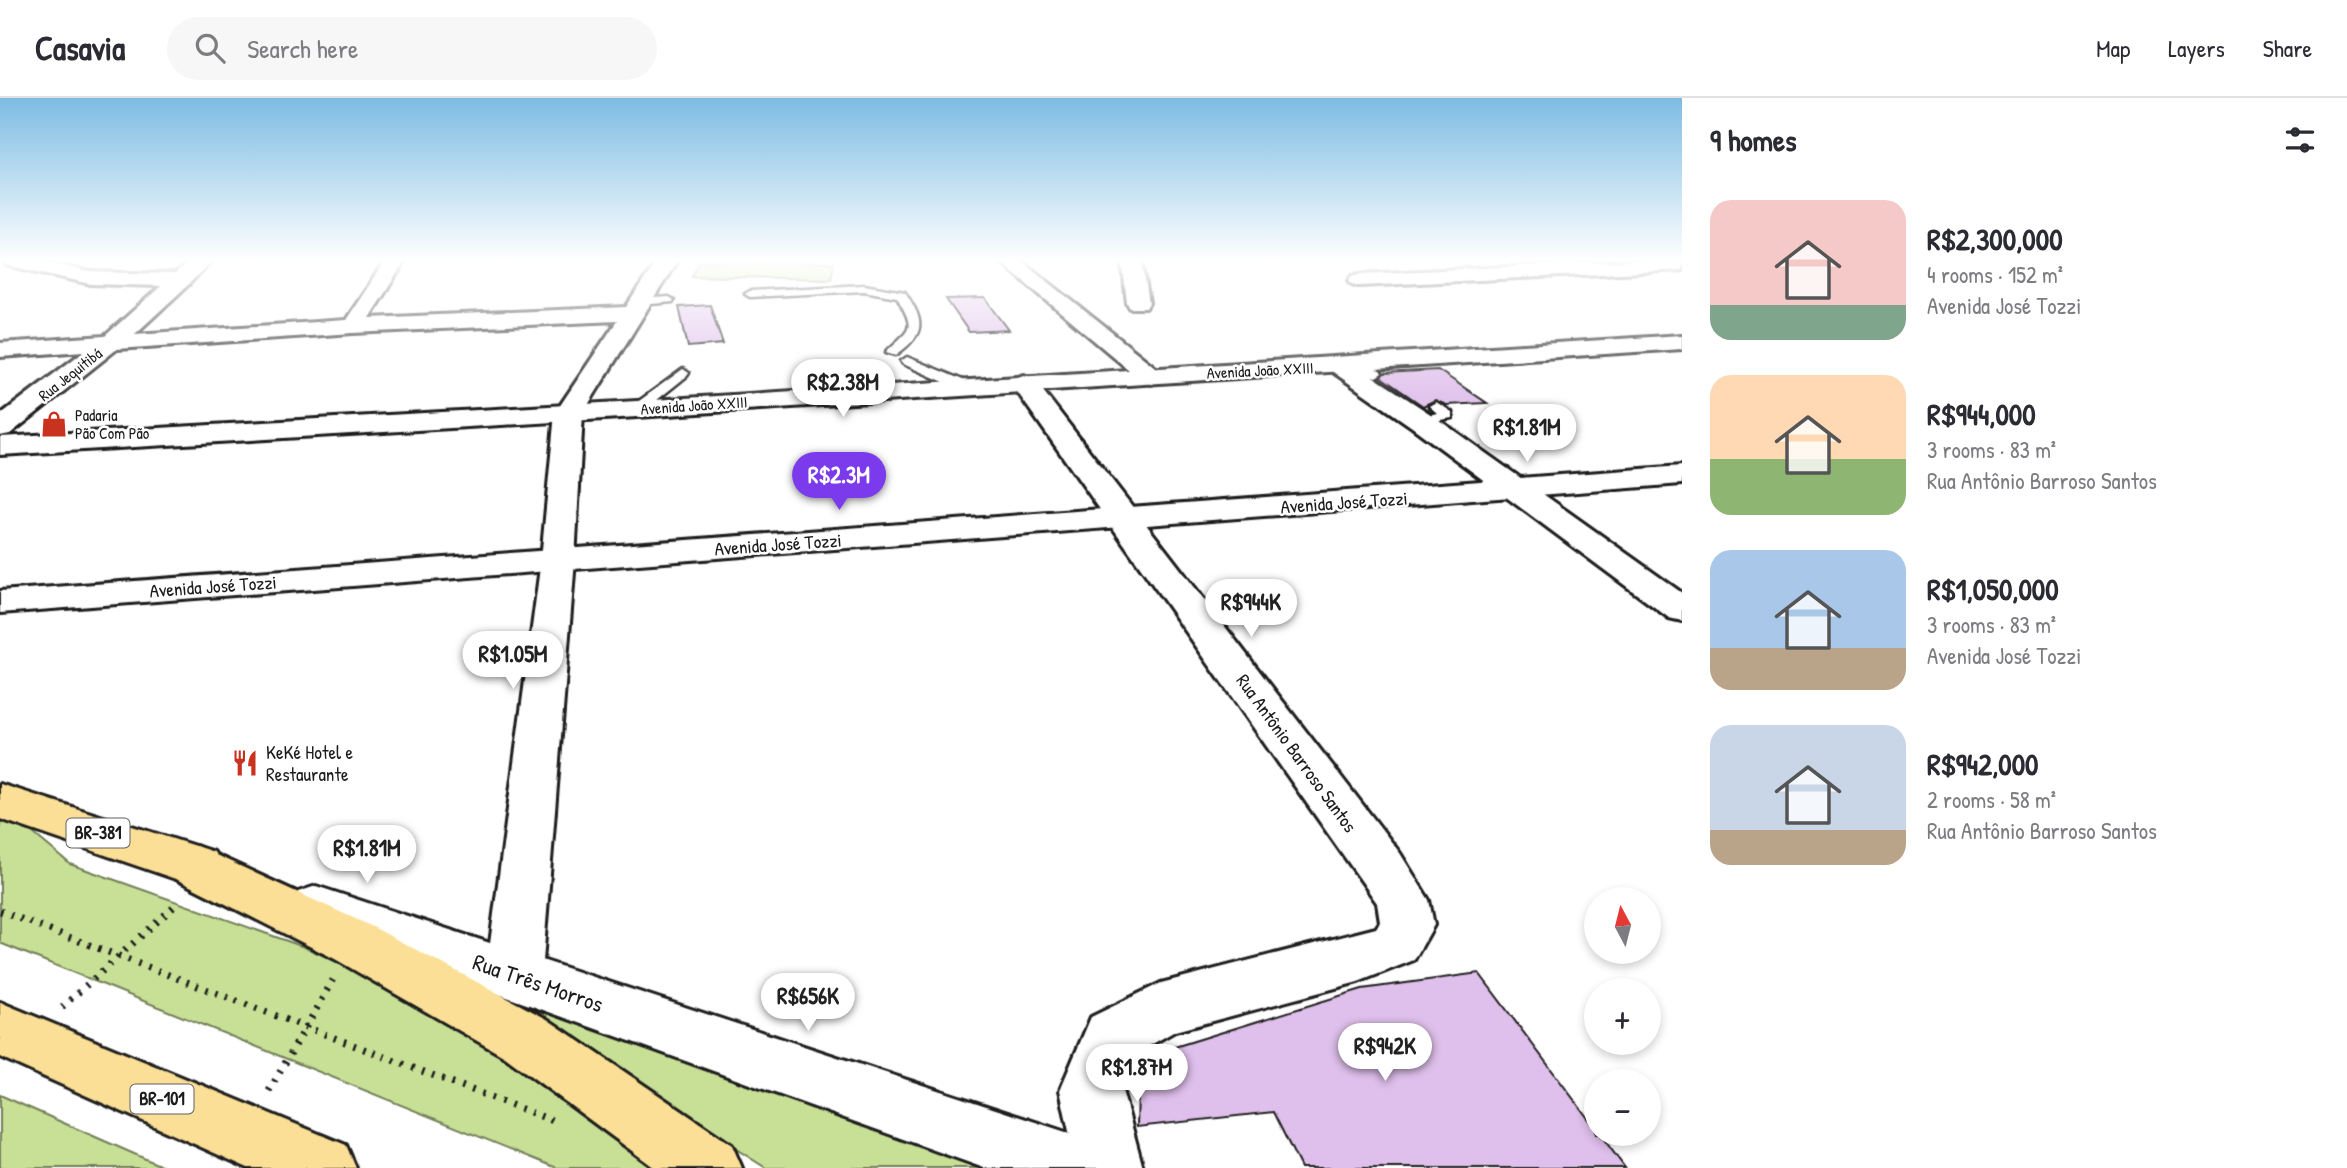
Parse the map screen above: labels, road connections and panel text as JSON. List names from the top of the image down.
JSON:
{
  "streets": {
    "main road": ["BR-381", "Rua Três Morros", "BR-101"],
    "street": [
      "Avenida João XXIII",
      "Rua Jequitibá",
      "Avenida José Tozzi",
      "Rua Antônio Barroso Santos"
    ]
  },
  "crossings": [
    ["Avenida João XXIII", "Rua Antônio Barroso Santos"],
    ["Avenida José Tozzi", "Rua Antônio Barroso Santos"]
  ],
  "places": {
    "shop": ["Padaria Pão Com Pão"],
    "restaurant": ["KeKé Hotel e Restaurante"]
  },
  "north": "top",
  "page": {
    "header": "Casavia",
    "search": "Search here",
    "nav": ["Map", "Layers", "Share"],
    "heading": "9 homes",
    "list": [
      {
        "name": "R$2,300,000",
        "note": "4 rooms · 152 m² · Avenida José Tozzi"
      },
      {
        "name": "R$944,000",
        "note": "3 rooms · 83 m² · Rua Antônio Barroso Santos"
      },
      {
        "name": "R$1,050,000",
        "note": "3 rooms · 83 m² · Avenida José Tozzi"
      },
      {
        "name": "R$942,000",
        "note": "2 rooms · 58 m² · Rua Antônio Barroso Santos"
      }
    ],
    "price": [
      "R$2.38M",
      "R$1.81M",
      "R$2.3M",
      "R$944K",
      "R$1.05M",
      "R$1.81M",
      "R$656K",
      "R$942K",
      "R$1.87M"
    ],
    "map_buttons": ["+", "−"]
  }
}
